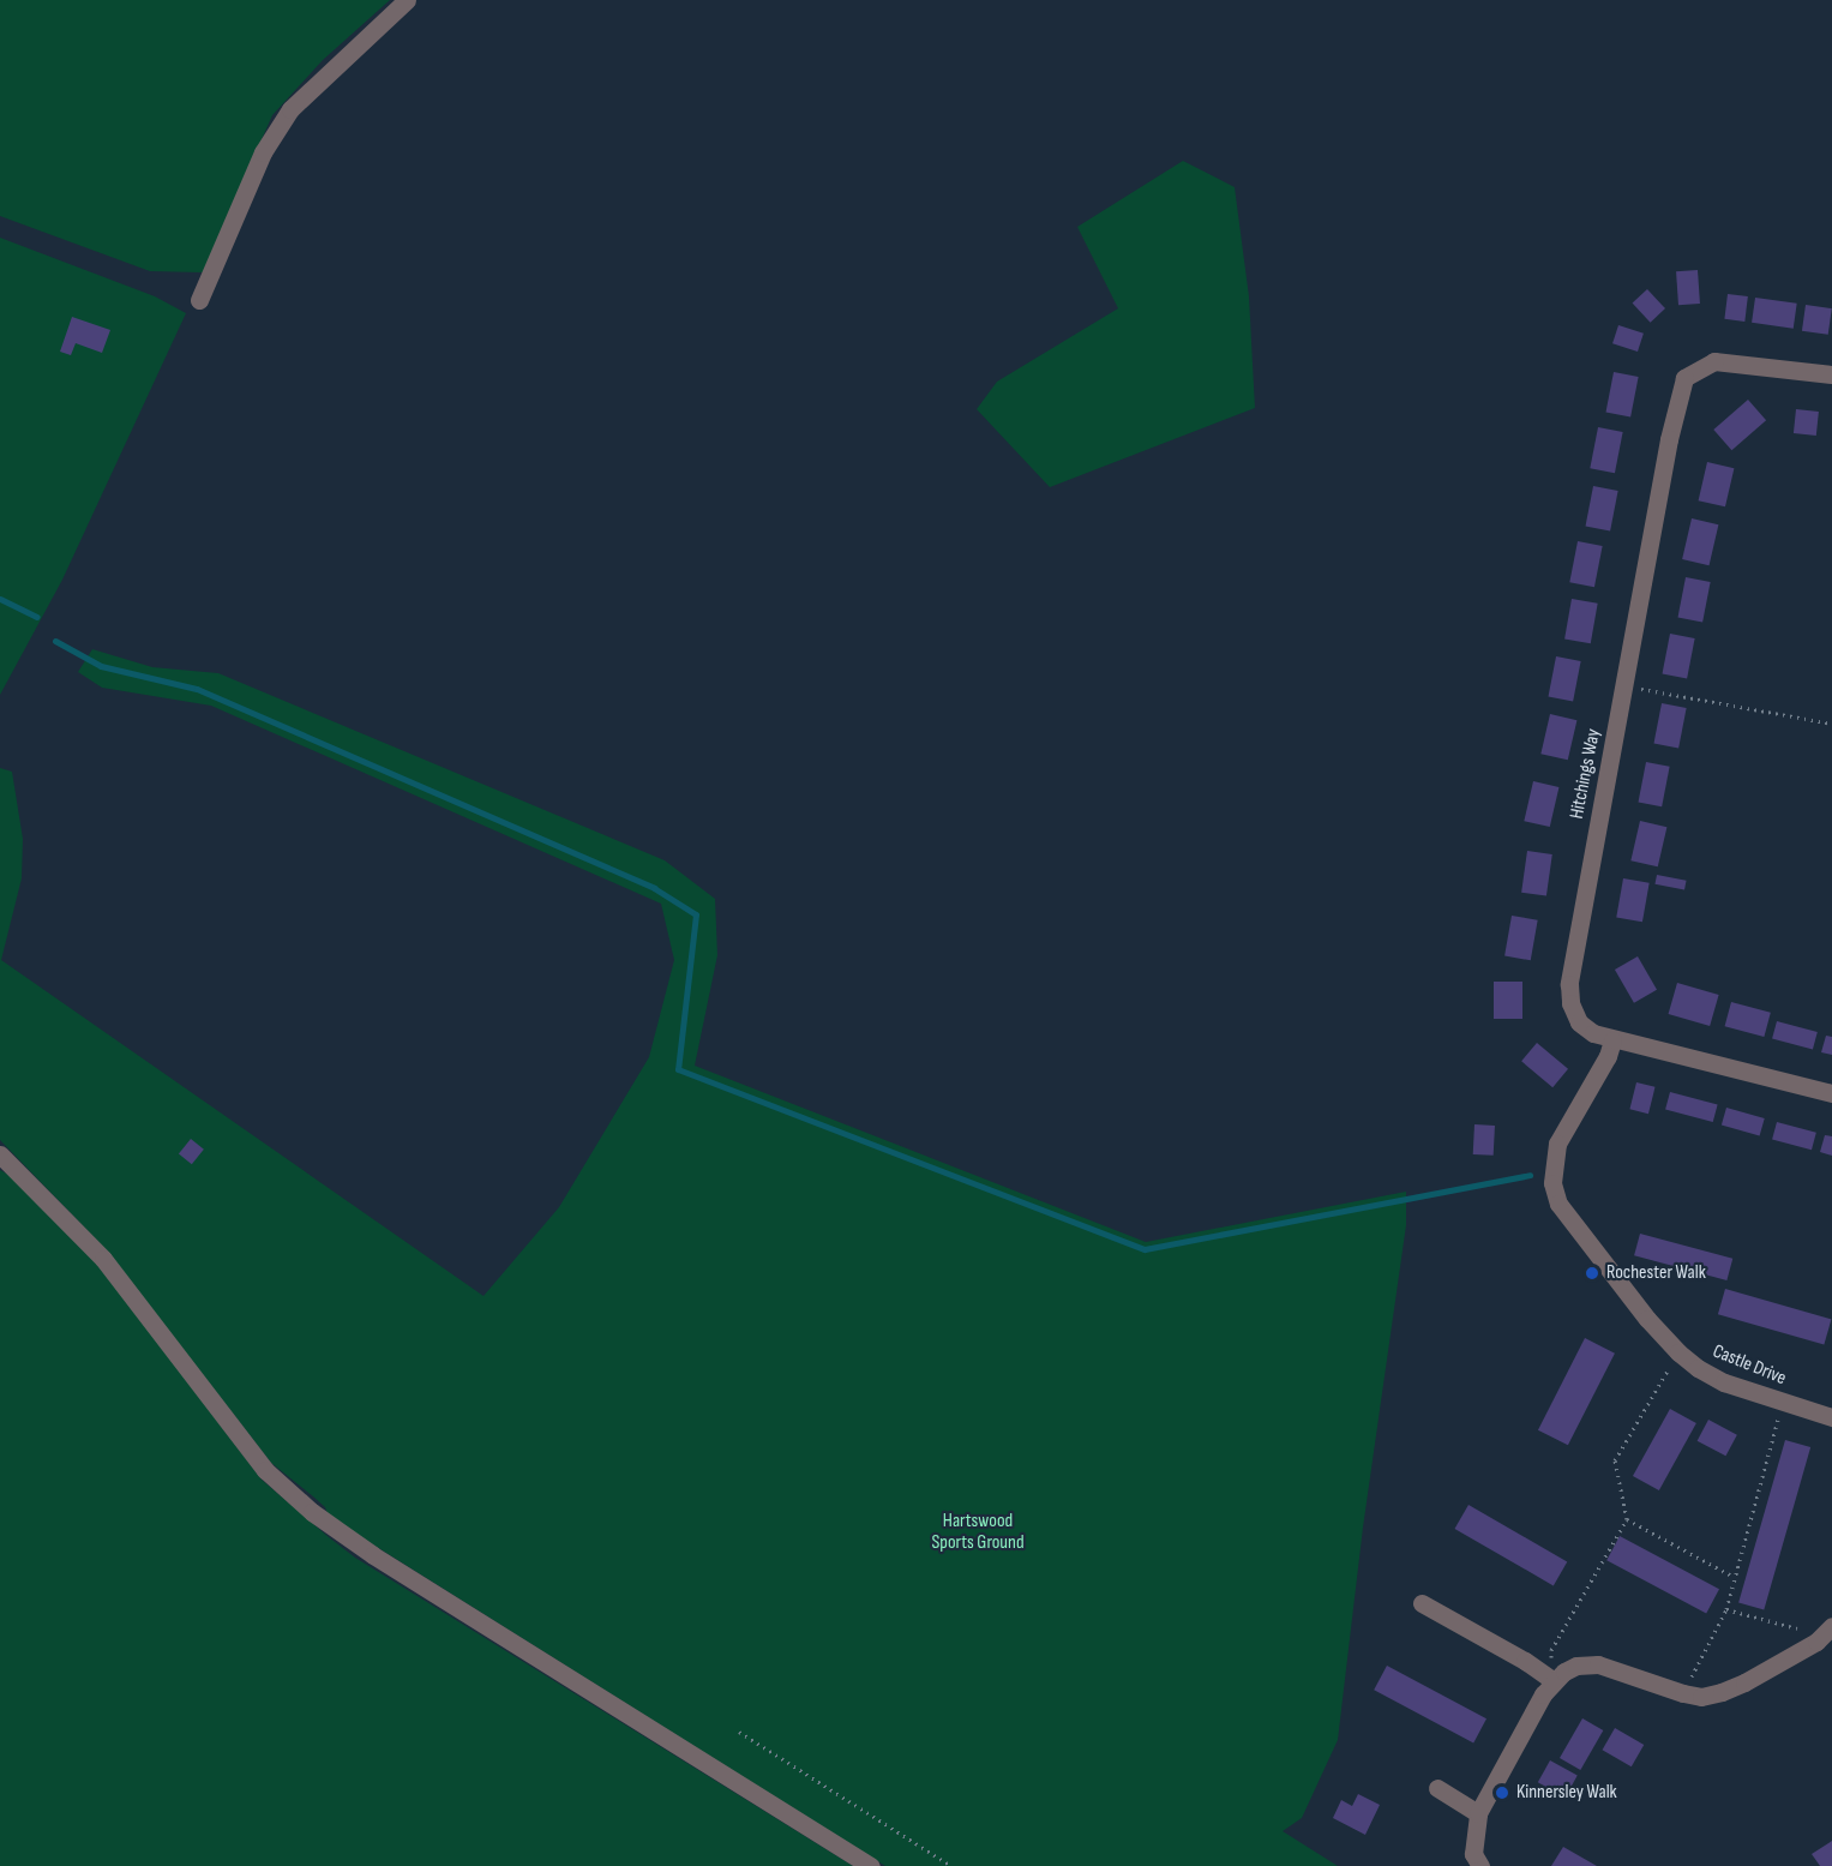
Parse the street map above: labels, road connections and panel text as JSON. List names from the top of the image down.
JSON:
{
  "streets": {
    "street": ["Hitchings Way", "Castle Drive"]
  },
  "crossings": [
    ["Hitchings Way", "Castle Drive"]
  ],
  "parks": ["Hartswood Sports Ground"],
  "places": ["Rochester Walk", "Kinnersley Walk"]
}
